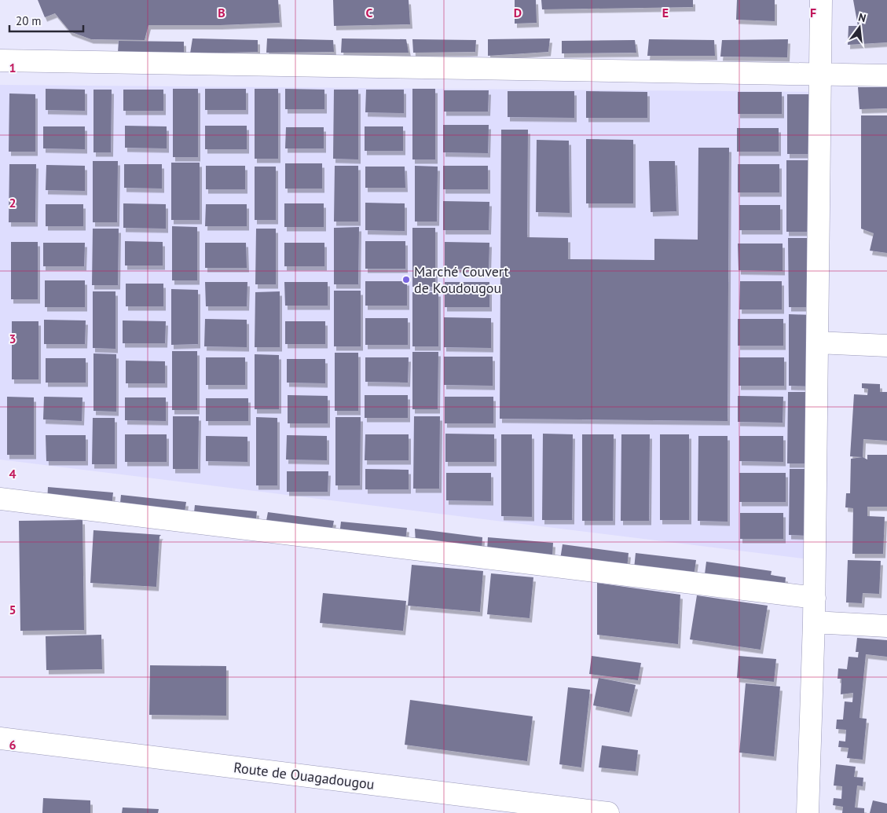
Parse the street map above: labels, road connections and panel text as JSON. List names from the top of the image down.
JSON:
{
  "streets": {
    "street": ["Route de Ouagadougou"]
  },
  "places": ["Marché Couvert de Koudougou"],
  "scale_bar": "20 m",
  "north": "top",
  "grid": {
    "columns": [
      "B",
      "C",
      "D",
      "E",
      "F"
    ],
    "rows": [
      "1",
      "2",
      "3",
      "4",
      "5",
      "6"
    ]
  }
}
